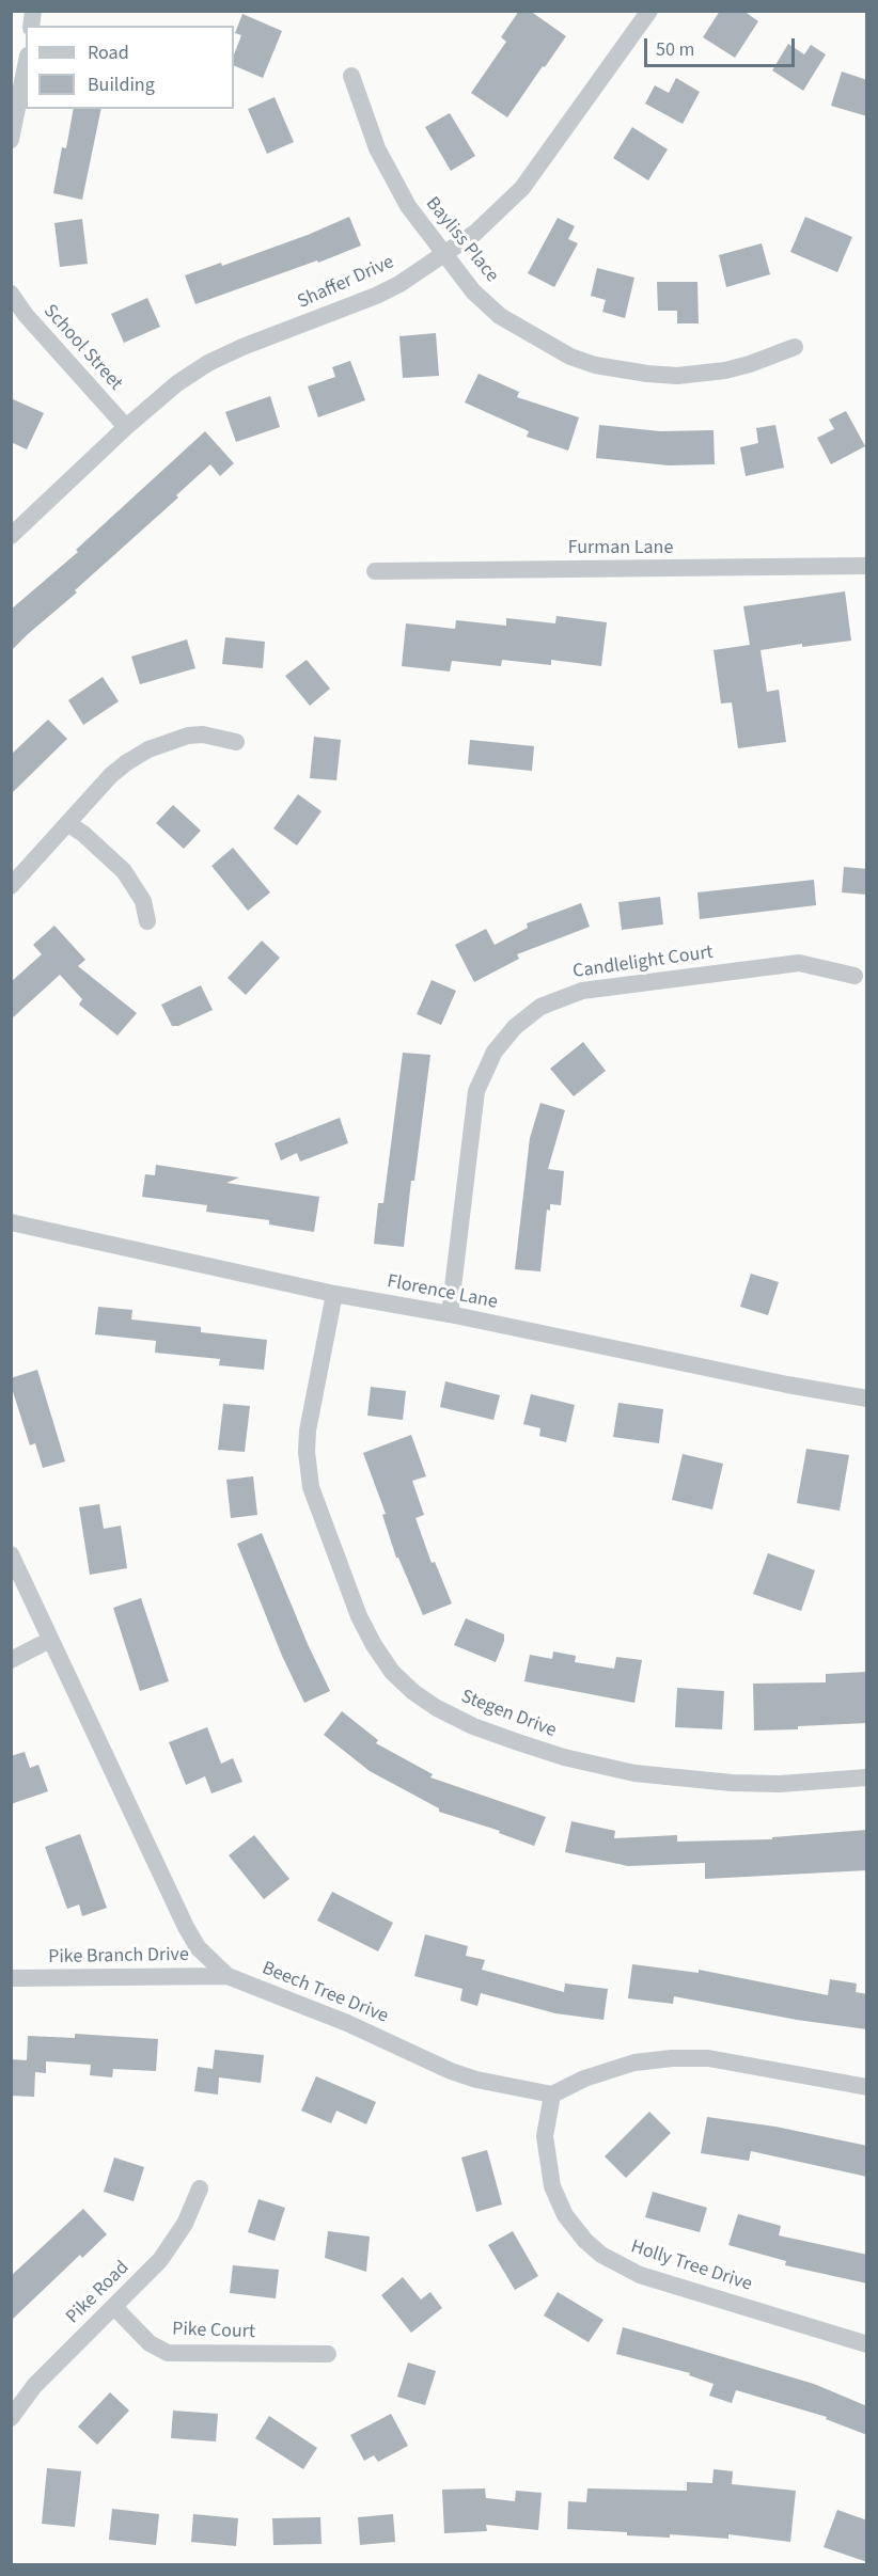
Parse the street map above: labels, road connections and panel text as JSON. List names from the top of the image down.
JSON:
{
  "streets": {
    "street": [
      "Bayliss Place",
      "Shaffer Drive",
      "School Street",
      "Furman Lane",
      "Candlelight Court",
      "Florence Lane",
      "Stegen Drive",
      "Pike Branch Drive",
      "Beech Tree Drive",
      "Holly Tree Drive",
      "Pike Road",
      "Pike Court"
    ]
  },
  "crossings": [
    ["Bayliss Place", "Shaffer Drive"],
    ["Shaffer Drive", "School Street"],
    ["Candlelight Court", "Florence Lane"],
    ["Florence Lane", "Stegen Drive"],
    ["Pike Branch Drive", "Beech Tree Drive"],
    ["Beech Tree Drive", "Holly Tree Drive"],
    ["Pike Road", "Pike Court"]
  ],
  "legend": ["Road", "Building"],
  "scale_bar": "50 m"
}
